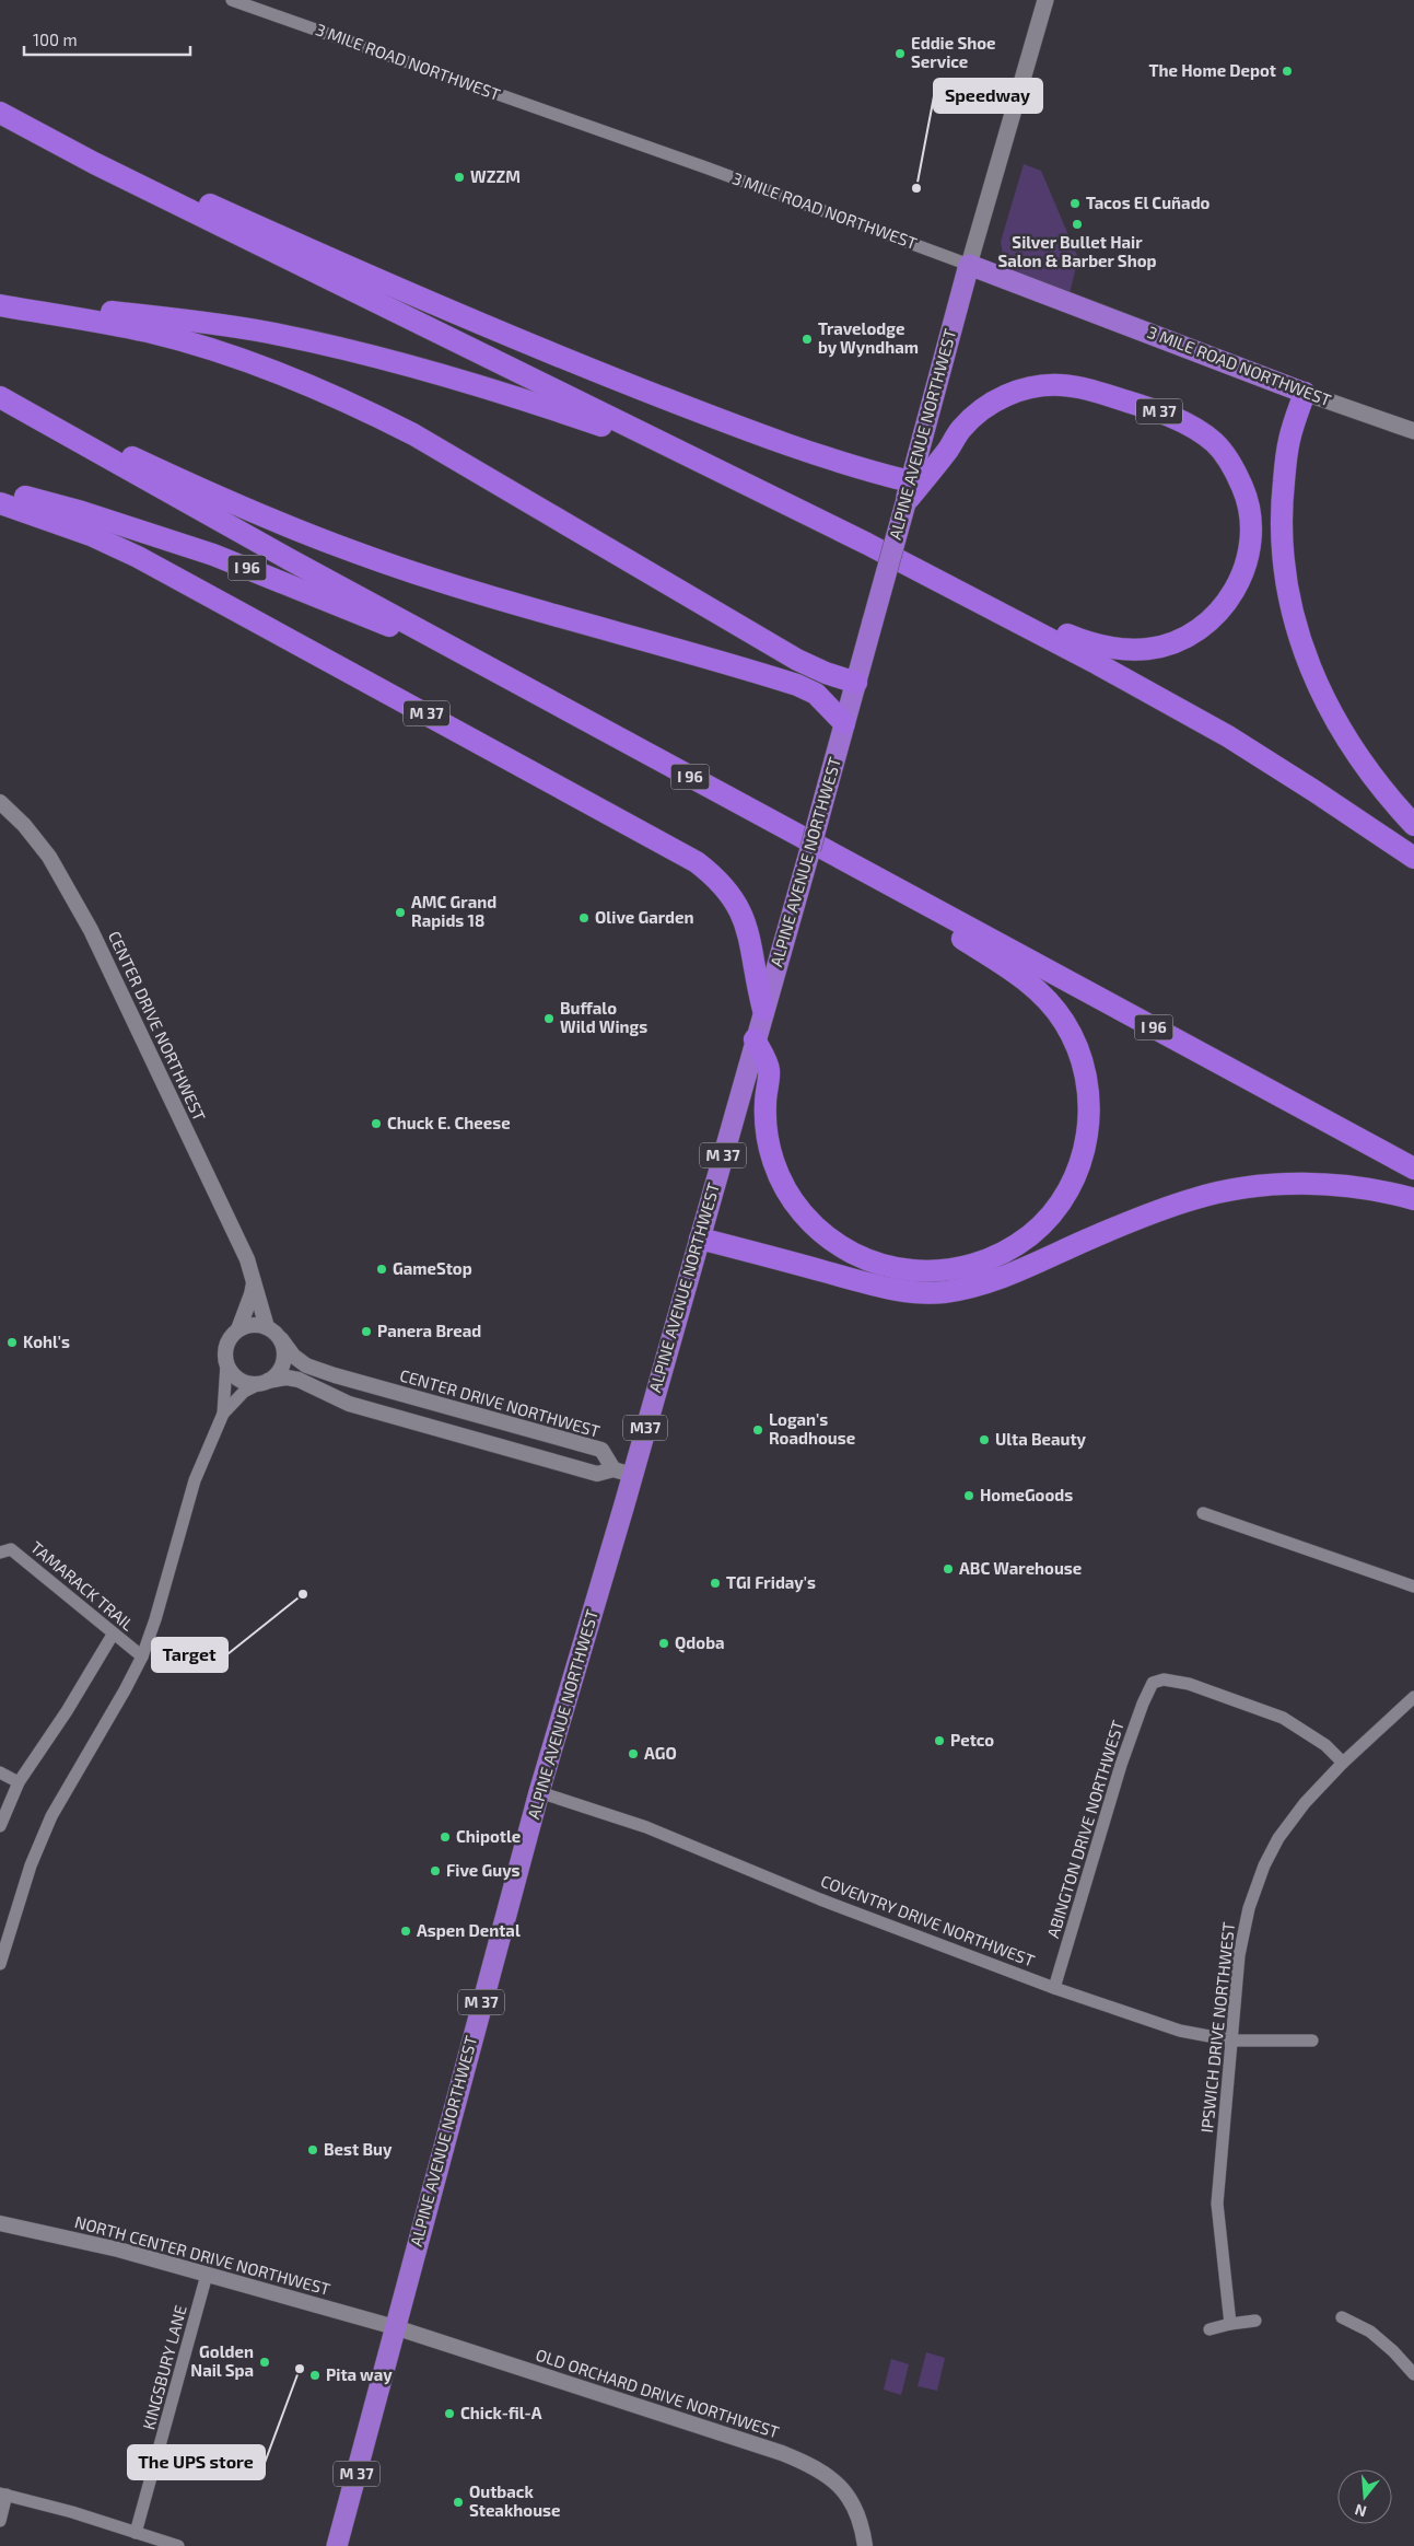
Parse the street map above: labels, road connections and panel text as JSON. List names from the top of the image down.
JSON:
{
  "streets": {
    "highway": [
      "3 MILE ROAD NORTHWEST",
      "M 37",
      "ALPINE AVENUE NORTHWEST",
      "I 96",
      "M37"
    ],
    "street": [
      "CENTER DRIVE NORTHWEST",
      "TAMARACK TRAIL",
      "ABINGTON DRIVE NORTHWEST",
      "COVENTRY DRIVE NORTHWEST",
      "IPSWICH DRIVE NORTHWEST",
      "NORTH CENTER DRIVE NORTHWEST",
      "KINGSBURY LANE",
      "OLD ORCHARD DRIVE NORTHWEST"
    ]
  },
  "crossings": [
    ["3 MILE ROAD NORTHWEST", "ALPINE AVENUE NORTHWEST"],
    ["M 37", "ALPINE AVENUE NORTHWEST"],
    ["ALPINE AVENUE NORTHWEST", "CENTER DRIVE NORTHWEST"],
    ["ALPINE AVENUE NORTHWEST", "COVENTRY DRIVE NORTHWEST"],
    ["ALPINE AVENUE NORTHWEST", "NORTH CENTER DRIVE NORTHWEST"],
    ["ALPINE AVENUE NORTHWEST", "OLD ORCHARD DRIVE NORTHWEST"],
    ["ABINGTON DRIVE NORTHWEST", "COVENTRY DRIVE NORTHWEST"],
    ["ABINGTON DRIVE NORTHWEST", "IPSWICH DRIVE NORTHWEST"],
    ["COVENTRY DRIVE NORTHWEST", "IPSWICH DRIVE NORTHWEST"],
    ["NORTH CENTER DRIVE NORTHWEST", "KINGSBURY LANE"],
    ["NORTH CENTER DRIVE NORTHWEST", "OLD ORCHARD DRIVE NORTHWEST"]
  ],
  "places": [
    "Eddie Shoe Service",
    "The Home Depot",
    "WZZM",
    "Speedway",
    "Tacos El Cuñado",
    "Silver Bullet Hair Salon & Barber Shop",
    "Travelodge by Wyndham",
    "AMC Grand Rapids 18",
    "Olive Garden",
    "Buffalo Wild Wings",
    "Chuck E. Cheese",
    "GameStop",
    "Panera Bread",
    "Kohl's",
    "Logan's Roadhouse",
    "Ulta Beauty",
    "HomeGoods",
    "ABC Warehouse",
    "TGI Friday's",
    "Target",
    "Qdoba",
    "Petco",
    "AGO",
    "Chipotle",
    "Five Guys",
    "Aspen Dental",
    "Best Buy",
    "Golden Nail Spa",
    "The UPS store",
    "Pita way",
    "Chick-fil-A",
    "Outback Steakhouse"
  ],
  "scale_bar": "100 m",
  "north": "bottom"
}
